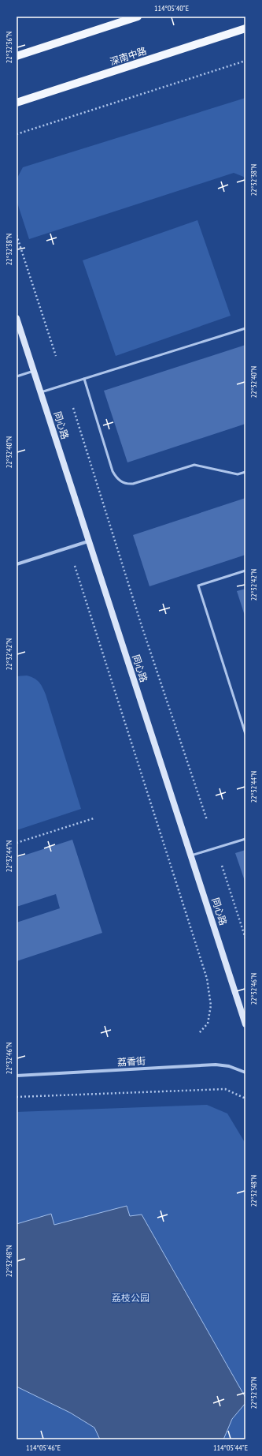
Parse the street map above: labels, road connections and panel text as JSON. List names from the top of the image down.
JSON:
{
  "streets": {
    "main road": ["深南中路"],
    "street": ["同心路", "荔香街"]
  },
  "parks": ["荔枝公园"],
  "coordinates": [
    "114°05'40\"E",
    "22°32'36\"N",
    "22°32'38\"N",
    "22°32'40\"N",
    "22°32'42\"N",
    "22°32'44\"N",
    "22°32'46\"N",
    "22°32'48\"N",
    "22°32'50\"N",
    "114°05'46\"E",
    "114°05'44\"E"
  ]
}
